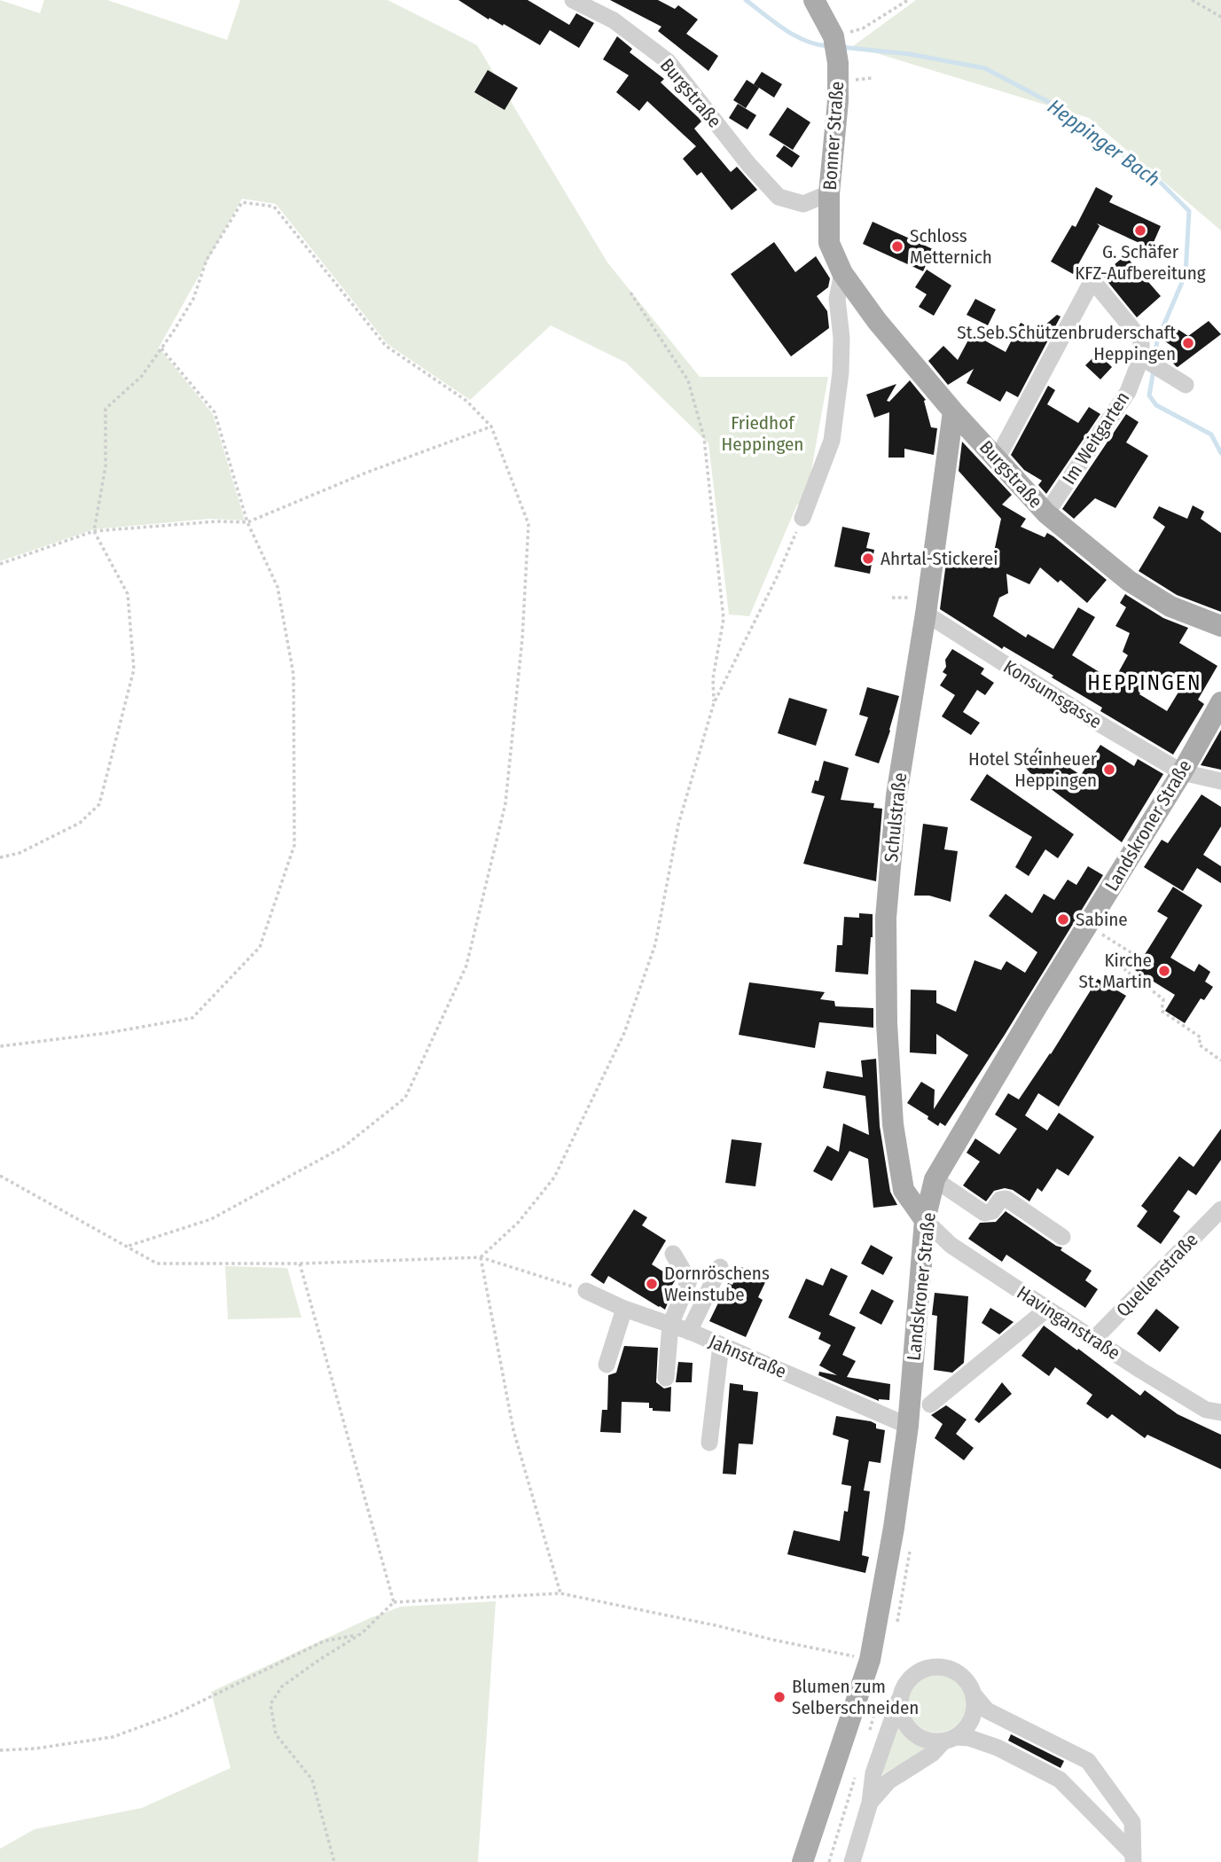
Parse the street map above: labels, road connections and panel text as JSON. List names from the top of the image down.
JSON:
{
  "streets": {
    "main road": [
      "Burgstraße",
      "Bonner Straße",
      "Schulstraße",
      "Landskroner Straße"
    ],
    "street": [
      "Im Weitgarten",
      "Konsumsgasse",
      "Quellenstraße",
      "Havinganstraße",
      "Jahnstraße"
    ]
  },
  "crossings": [
    ["Burgstraße", "Bonner Straße"],
    ["Burgstraße", "Im Weitgarten"],
    ["Burgstraße", "Schulstraße"],
    ["Konsumsgasse", "Schulstraße"],
    ["Konsumsgasse", "Landskroner Straße"],
    ["Schulstraße", "Landskroner Straße"],
    ["Schulstraße", "Havinganstraße"],
    ["Landskroner Straße", "Havinganstraße"],
    ["Landskroner Straße", "Jahnstraße"],
    ["Quellenstraße", "Havinganstraße"]
  ],
  "districts": ["HEPPINGEN"],
  "water": ["Heppinger Bach"],
  "parks": ["Friedhof Heppingen"],
  "places": [
    "G. Schäfer KFZ-Aufbereitung",
    "Schloss Metternich",
    "St.Seb.Schützenbruderschaft Heppingen",
    "Ahrtal-Stickerei",
    "Hotel Steinheuer Heppingen",
    "Sabine",
    "Kirche St. Martin",
    "Dornröschens Weinstube",
    "Blumen zum Selberschneiden"
  ]
}
